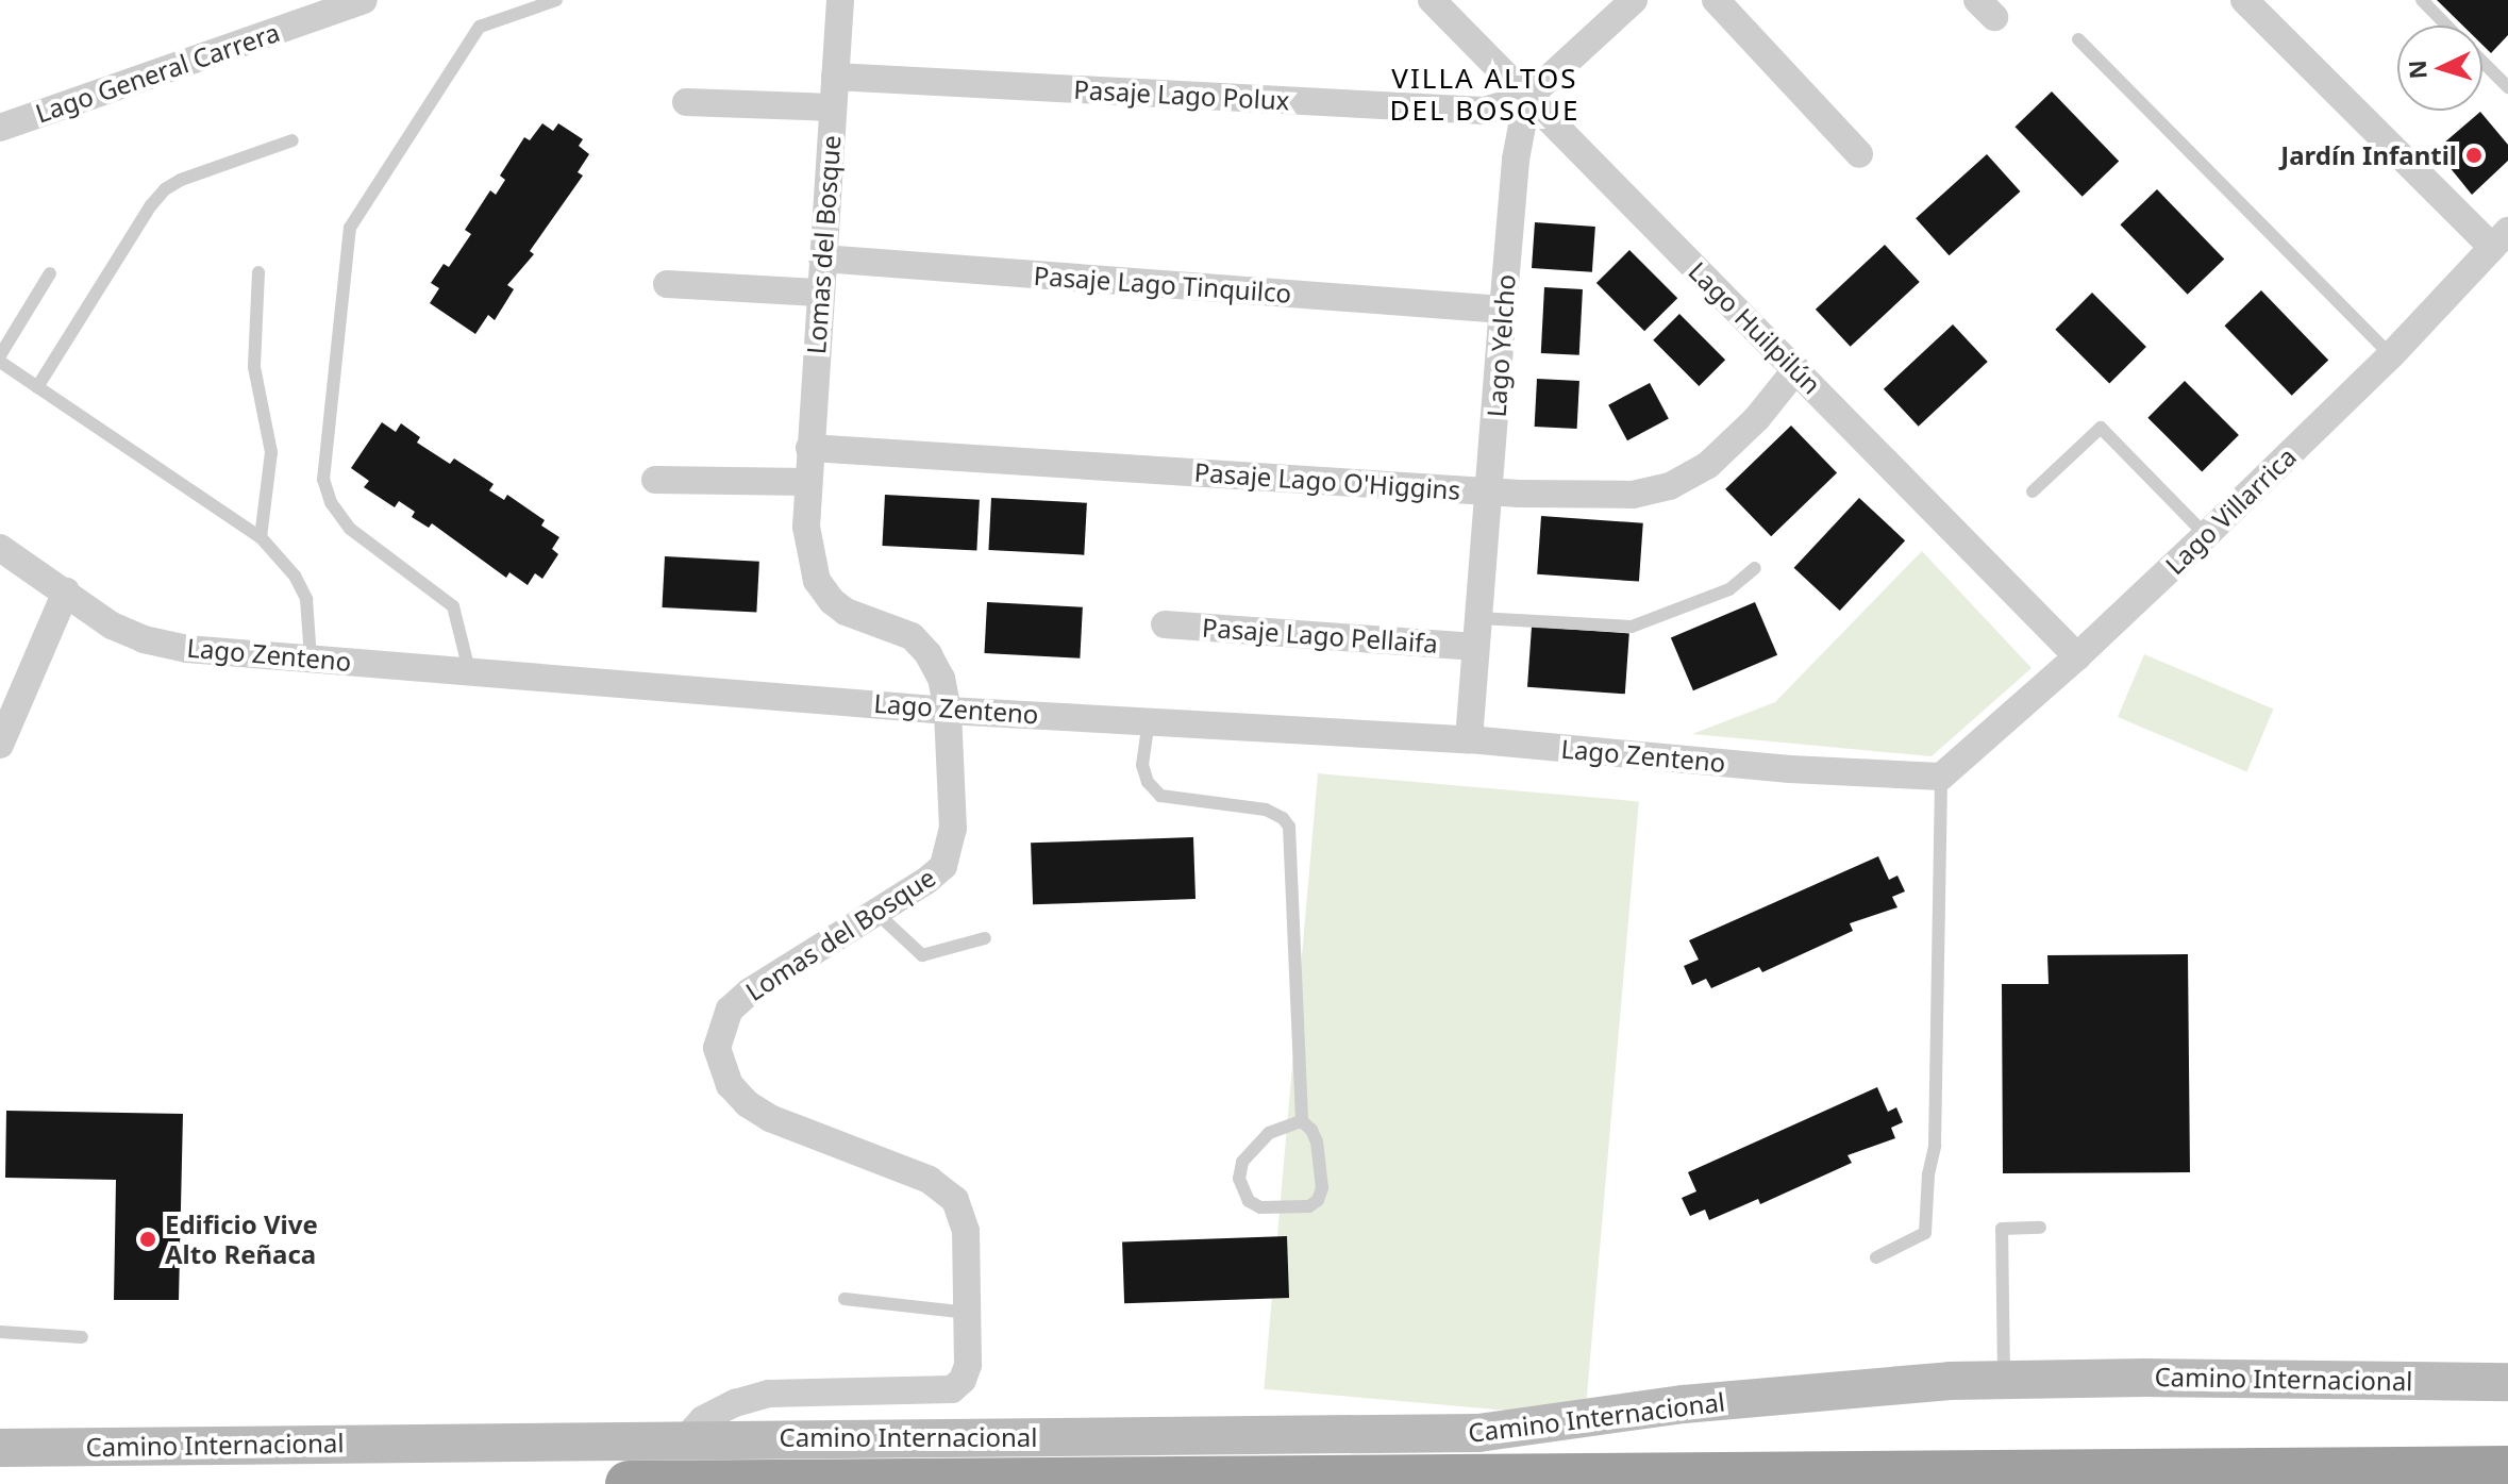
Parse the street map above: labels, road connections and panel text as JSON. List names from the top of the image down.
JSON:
{
  "streets": {
    "main road": ["Camino Internacional"],
    "street": [
      "Lago General Carrera",
      "Pasaje Lago Polux",
      "Lomas del Bosque",
      "Pasaje Lago Tinquilco",
      "Lago Huilpilún",
      "Lago Yelcho",
      "Pasaje Lago O'Higgins",
      "Lago Villarrica",
      "Pasaje Lago Pellaifa",
      "Lago Zenteno"
    ]
  },
  "crossings": [
    ["Pasaje Lago Polux", "Lomas del Bosque"],
    ["Pasaje Lago Polux", "Lago Huilpilún"],
    ["Pasaje Lago Polux", "Lago Yelcho"],
    ["Lomas del Bosque", "Pasaje Lago Tinquilco"],
    ["Lomas del Bosque", "Pasaje Lago O'Higgins"],
    ["Lomas del Bosque", "Lago Zenteno"],
    ["Lomas del Bosque", "Camino Internacional"],
    ["Pasaje Lago Tinquilco", "Lago Yelcho"],
    ["Lago Huilpilún", "Lago Yelcho"],
    ["Lago Huilpilún", "Pasaje Lago O'Higgins"],
    ["Lago Huilpilún", "Lago Villarrica"],
    ["Lago Yelcho", "Pasaje Lago O'Higgins"],
    ["Lago Yelcho", "Pasaje Lago Pellaifa"],
    ["Lago Yelcho", "Lago Zenteno"],
    ["Lago Villarrica", "Lago Zenteno"]
  ],
  "districts": ["VILLA ALTOS DEL BOSQUE"],
  "places": ["Jardín Infantil", "Edificio Vive Alto Reñaca"],
  "north": "left"
}
